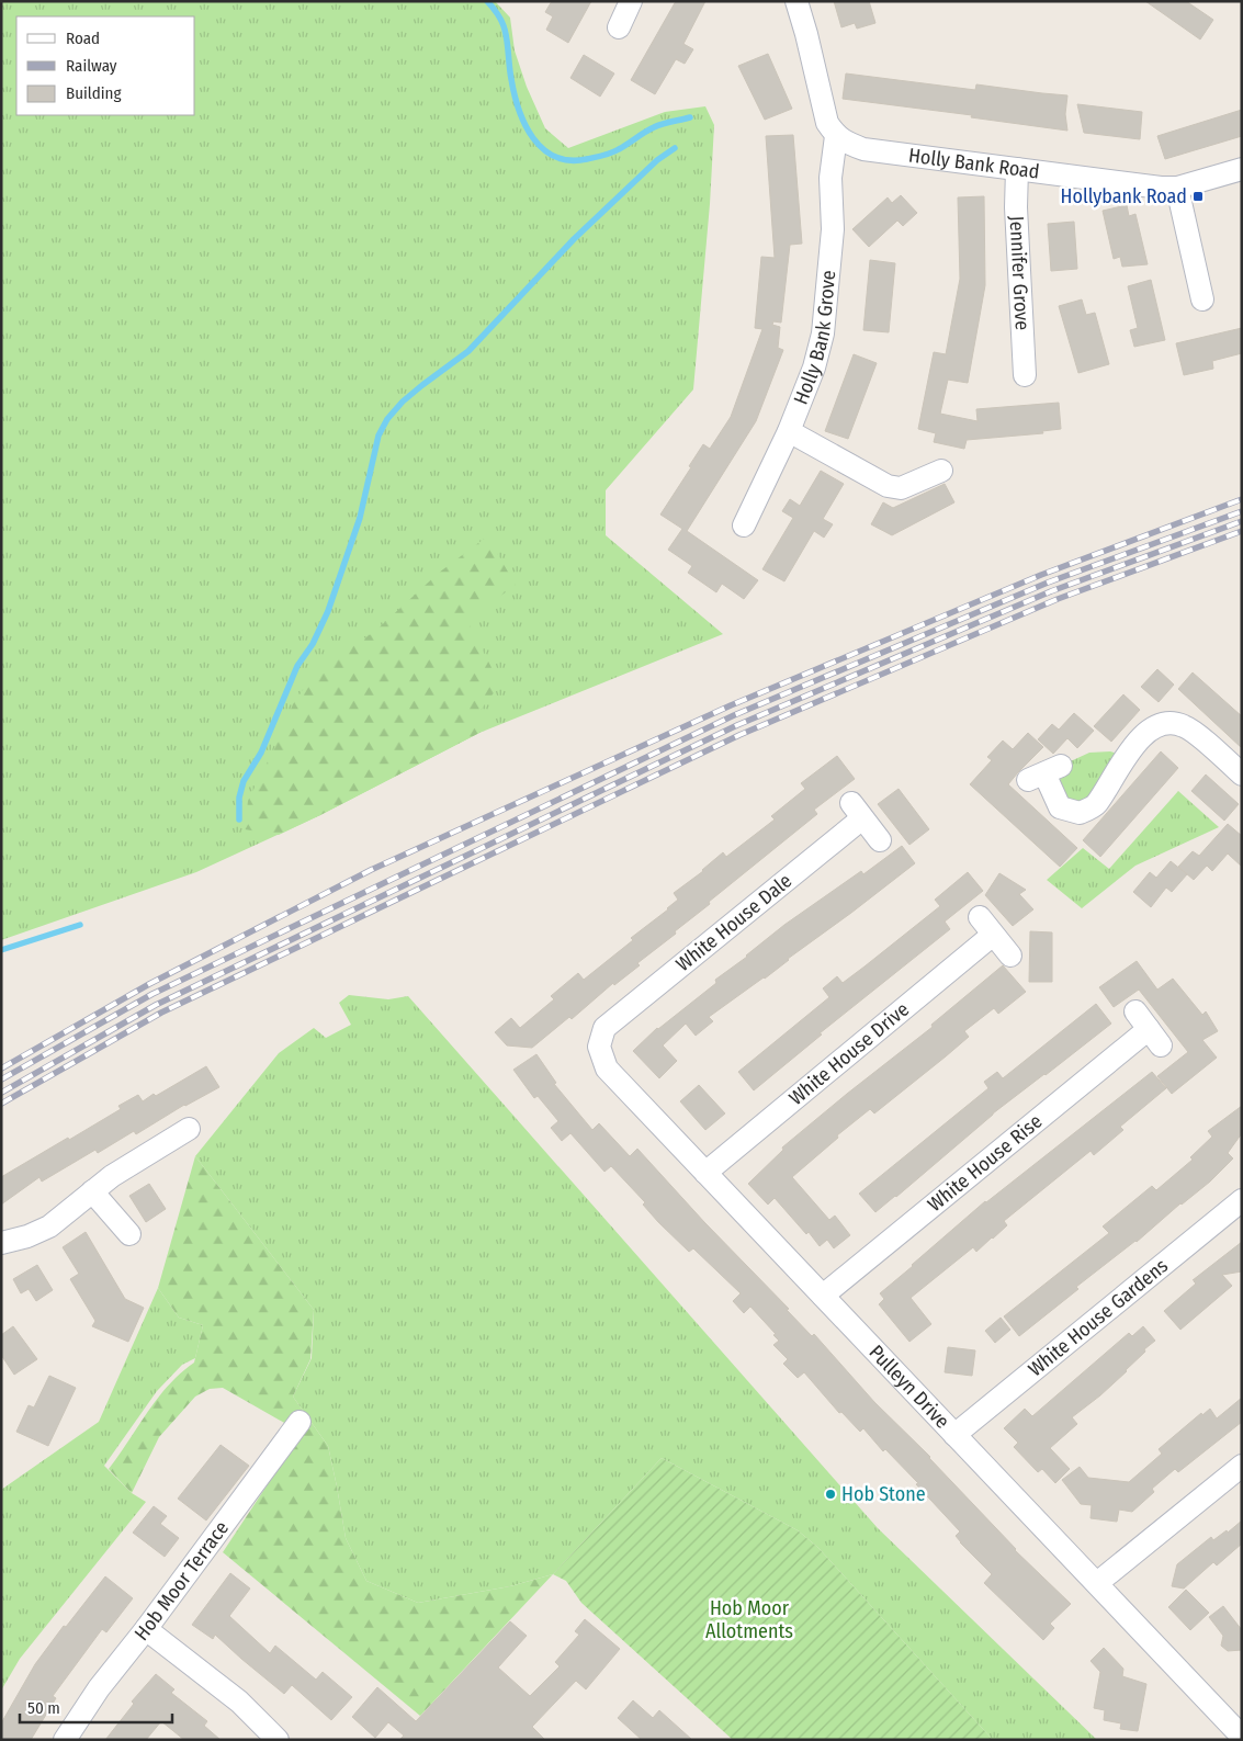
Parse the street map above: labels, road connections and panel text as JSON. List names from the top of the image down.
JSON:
{
  "streets": {
    "street": [
      "Holly Bank Road",
      "Jennifer Grove",
      "Holly Bank Grove",
      "White House Dale",
      "White House Drive",
      "White House Rise",
      "White House Gardens",
      "Pulleyn Drive",
      "Hob Moor Terrace"
    ]
  },
  "crossings": [
    ["Holly Bank Road", "Jennifer Grove"],
    ["Holly Bank Road", "Holly Bank Grove"],
    ["White House Dale", "Pulleyn Drive"],
    ["White House Drive", "Pulleyn Drive"],
    ["White House Rise", "Pulleyn Drive"],
    ["White House Gardens", "Pulleyn Drive"]
  ],
  "parks": ["Hob Moor Allotments"],
  "places": {
    "transit": ["Hollybank Road"],
    "other": ["Hob Stone"]
  },
  "legend": ["Road", "Railway", "Building"],
  "scale_bar": "50 m"
}
